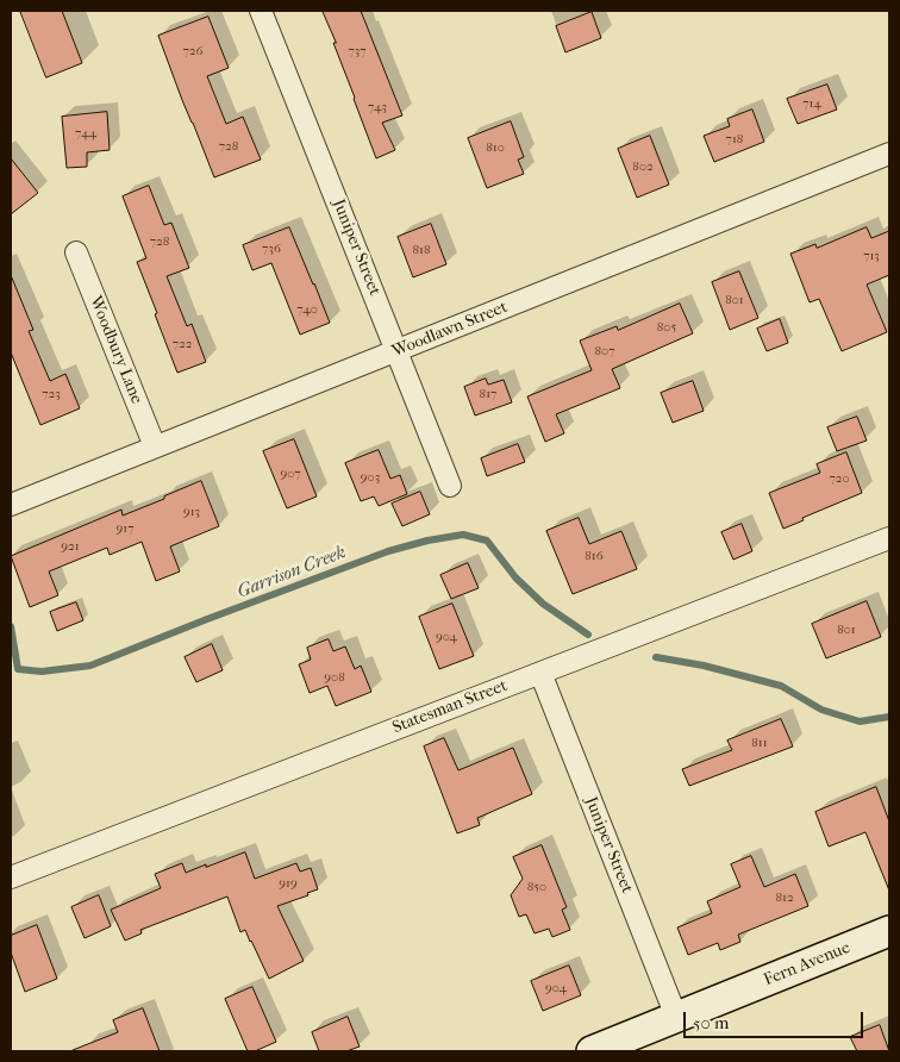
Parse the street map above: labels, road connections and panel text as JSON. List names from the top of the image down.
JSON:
{
  "streets": {
    "main road": ["Fern Avenue"],
    "street": [
      "Juniper Street",
      "Woodlawn Street",
      "Woodbury Lane",
      "Statesman Street"
    ]
  },
  "crossings": [
    ["Juniper Street", "Woodlawn Street"],
    ["Juniper Street", "Statesman Street"],
    ["Juniper Street", "Fern Avenue"],
    ["Woodlawn Street", "Woodbury Lane"]
  ],
  "water": ["Garrison Creek"],
  "house_numbers": [
    "726",
    "737",
    "714",
    "743",
    "744",
    "718",
    "728",
    "810",
    "802",
    "728",
    "736",
    "818",
    "713",
    "801",
    "740",
    "805",
    "722",
    "807",
    "723",
    "817",
    "907",
    "903",
    "720",
    "913",
    "917",
    "921",
    "816",
    "801",
    "904",
    "908",
    "811",
    "919",
    "850",
    "812",
    "904"
  ],
  "scale_bar": "50 m"
}
